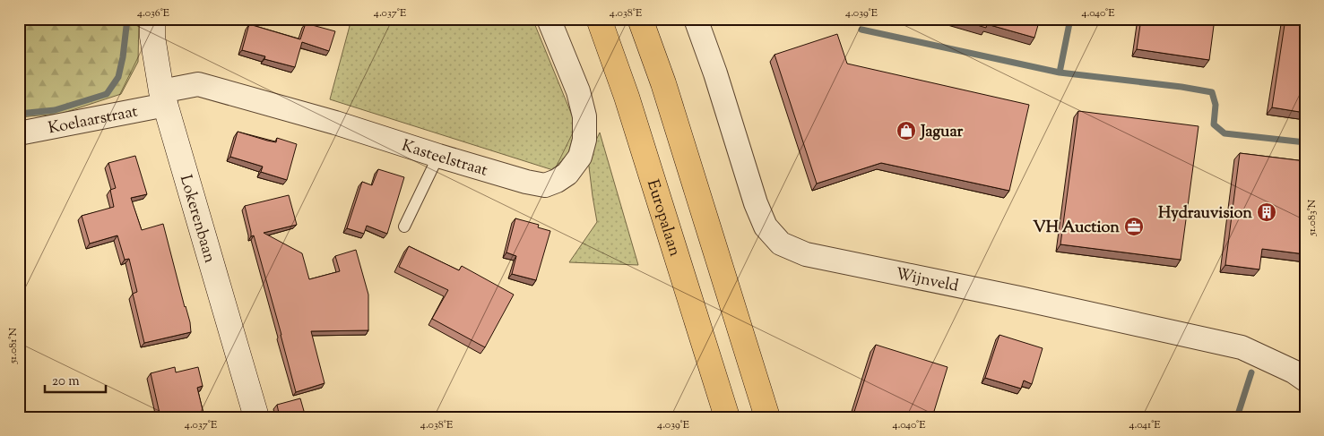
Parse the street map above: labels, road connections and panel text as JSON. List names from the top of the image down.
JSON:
{
  "streets": {
    "highway": ["Europalaan"],
    "street": [
      "Koelaarstraat",
      "Kasteelstraat",
      "Lokerenbaan",
      "Wijnveld"
    ]
  },
  "crossings": [
    ["Koelaarstraat", "Kasteelstraat"],
    ["Koelaarstraat", "Lokerenbaan"],
    ["Kasteelstraat", "Lokerenbaan"]
  ],
  "places": {
    "shop": ["Jaguar"],
    "building": ["Hydrauvision"],
    "office": ["VH Auction"]
  },
  "scale_bar": "20 m",
  "coordinates": [
    "4.036°E",
    "4.037°E",
    "4.038°E",
    "4.039°E",
    "4.040°E",
    "51.083°N",
    "51.081°N",
    "4.041°E"
  ]
}
